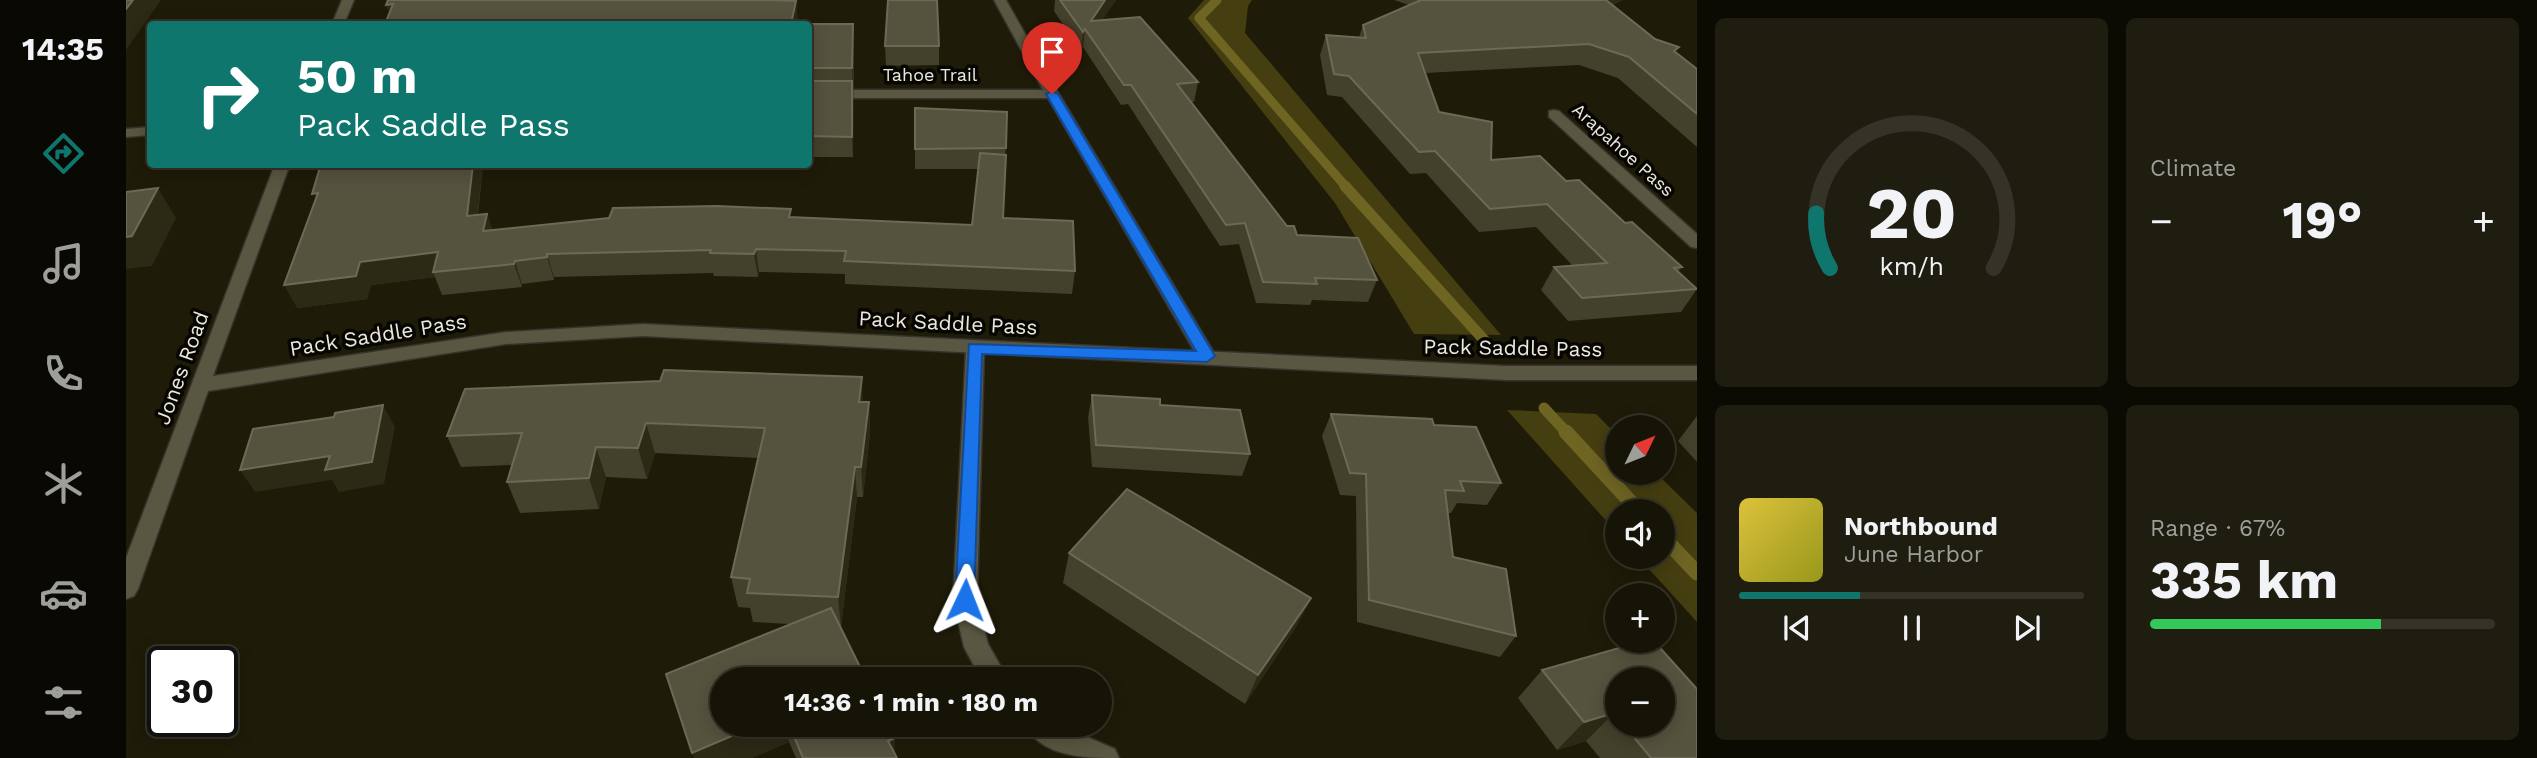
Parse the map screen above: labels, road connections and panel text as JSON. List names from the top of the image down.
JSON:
{
  "streets": {
    "street": [
      "Tahoe Trail",
      "Arapahoe Pass",
      "Pack Saddle Pass",
      "Jones Road"
    ]
  },
  "crossings": [
    ["Pack Saddle Pass", "Jones Road"]
  ],
  "north": "top right",
  "page": {
    "tabs": "14:35",
    "tile": [
      "Climate",
      ["Range · 67%", "335 km"]
    ],
    "turn": ["50 m", "Pack Saddle Pass"],
    "heat": ["−", "19°", "+"],
    "map_buttons": ["+", "−"],
    "song": ["Northbound", "June Harbor"],
    "limit": "30",
    "trip": "14:36 · 1 min · 180 m",
    "gauge": ["20", "km/h"]
  }
}
